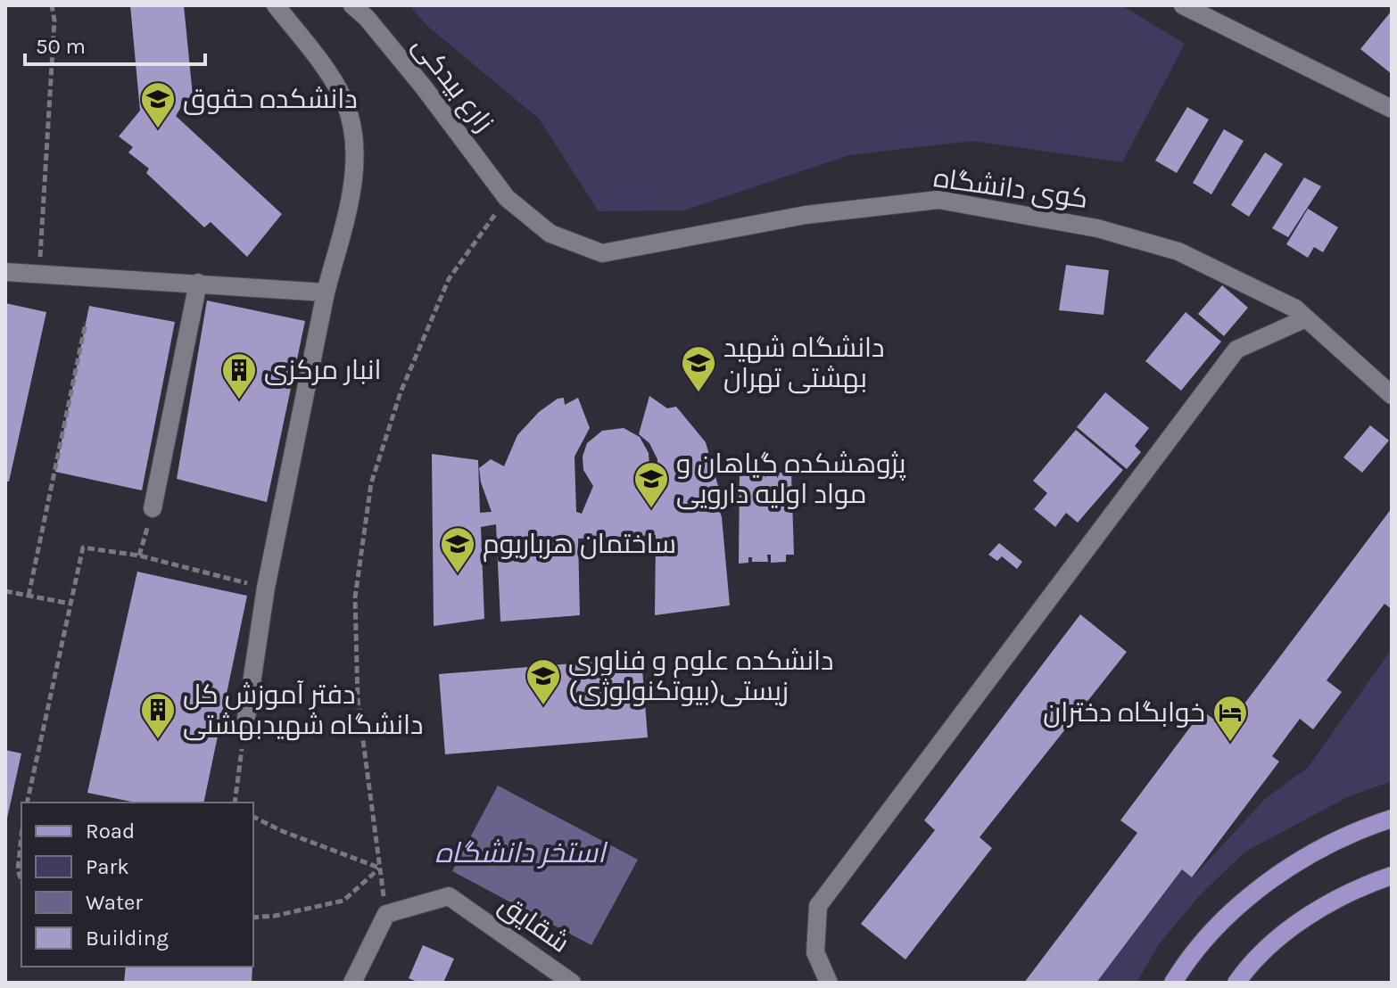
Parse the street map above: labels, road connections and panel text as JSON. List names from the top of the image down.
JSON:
{
  "streets": {
    "street": ["زارع بیدکی", "کوی دانشگاه", "شقایق"]
  },
  "crossings": [
    ["زارع بیدکی", "کوی دانشگاه"]
  ],
  "water": ["استخر دانشگاه"],
  "places": {
    "school or university": [
      "دانشکده حقوق",
      "دانشگاه شهید بهشتی تهران",
      "پژوهشکده گیاهان و مواد اولیه دارویی",
      "ساختمان هرباریوم",
      "دانشکده علوم و فناوری زیستی(بیوتکنولوژی)"
    ],
    "building": ["انبار مرکزی", "دفتر آموزش کل دانشگاه شهیدبهشتی"],
    "hotel": ["خوابگاه دختران"]
  },
  "legend": [
    "Road",
    "Park",
    "Water",
    "Building"
  ],
  "scale_bar": "50 m"
}
